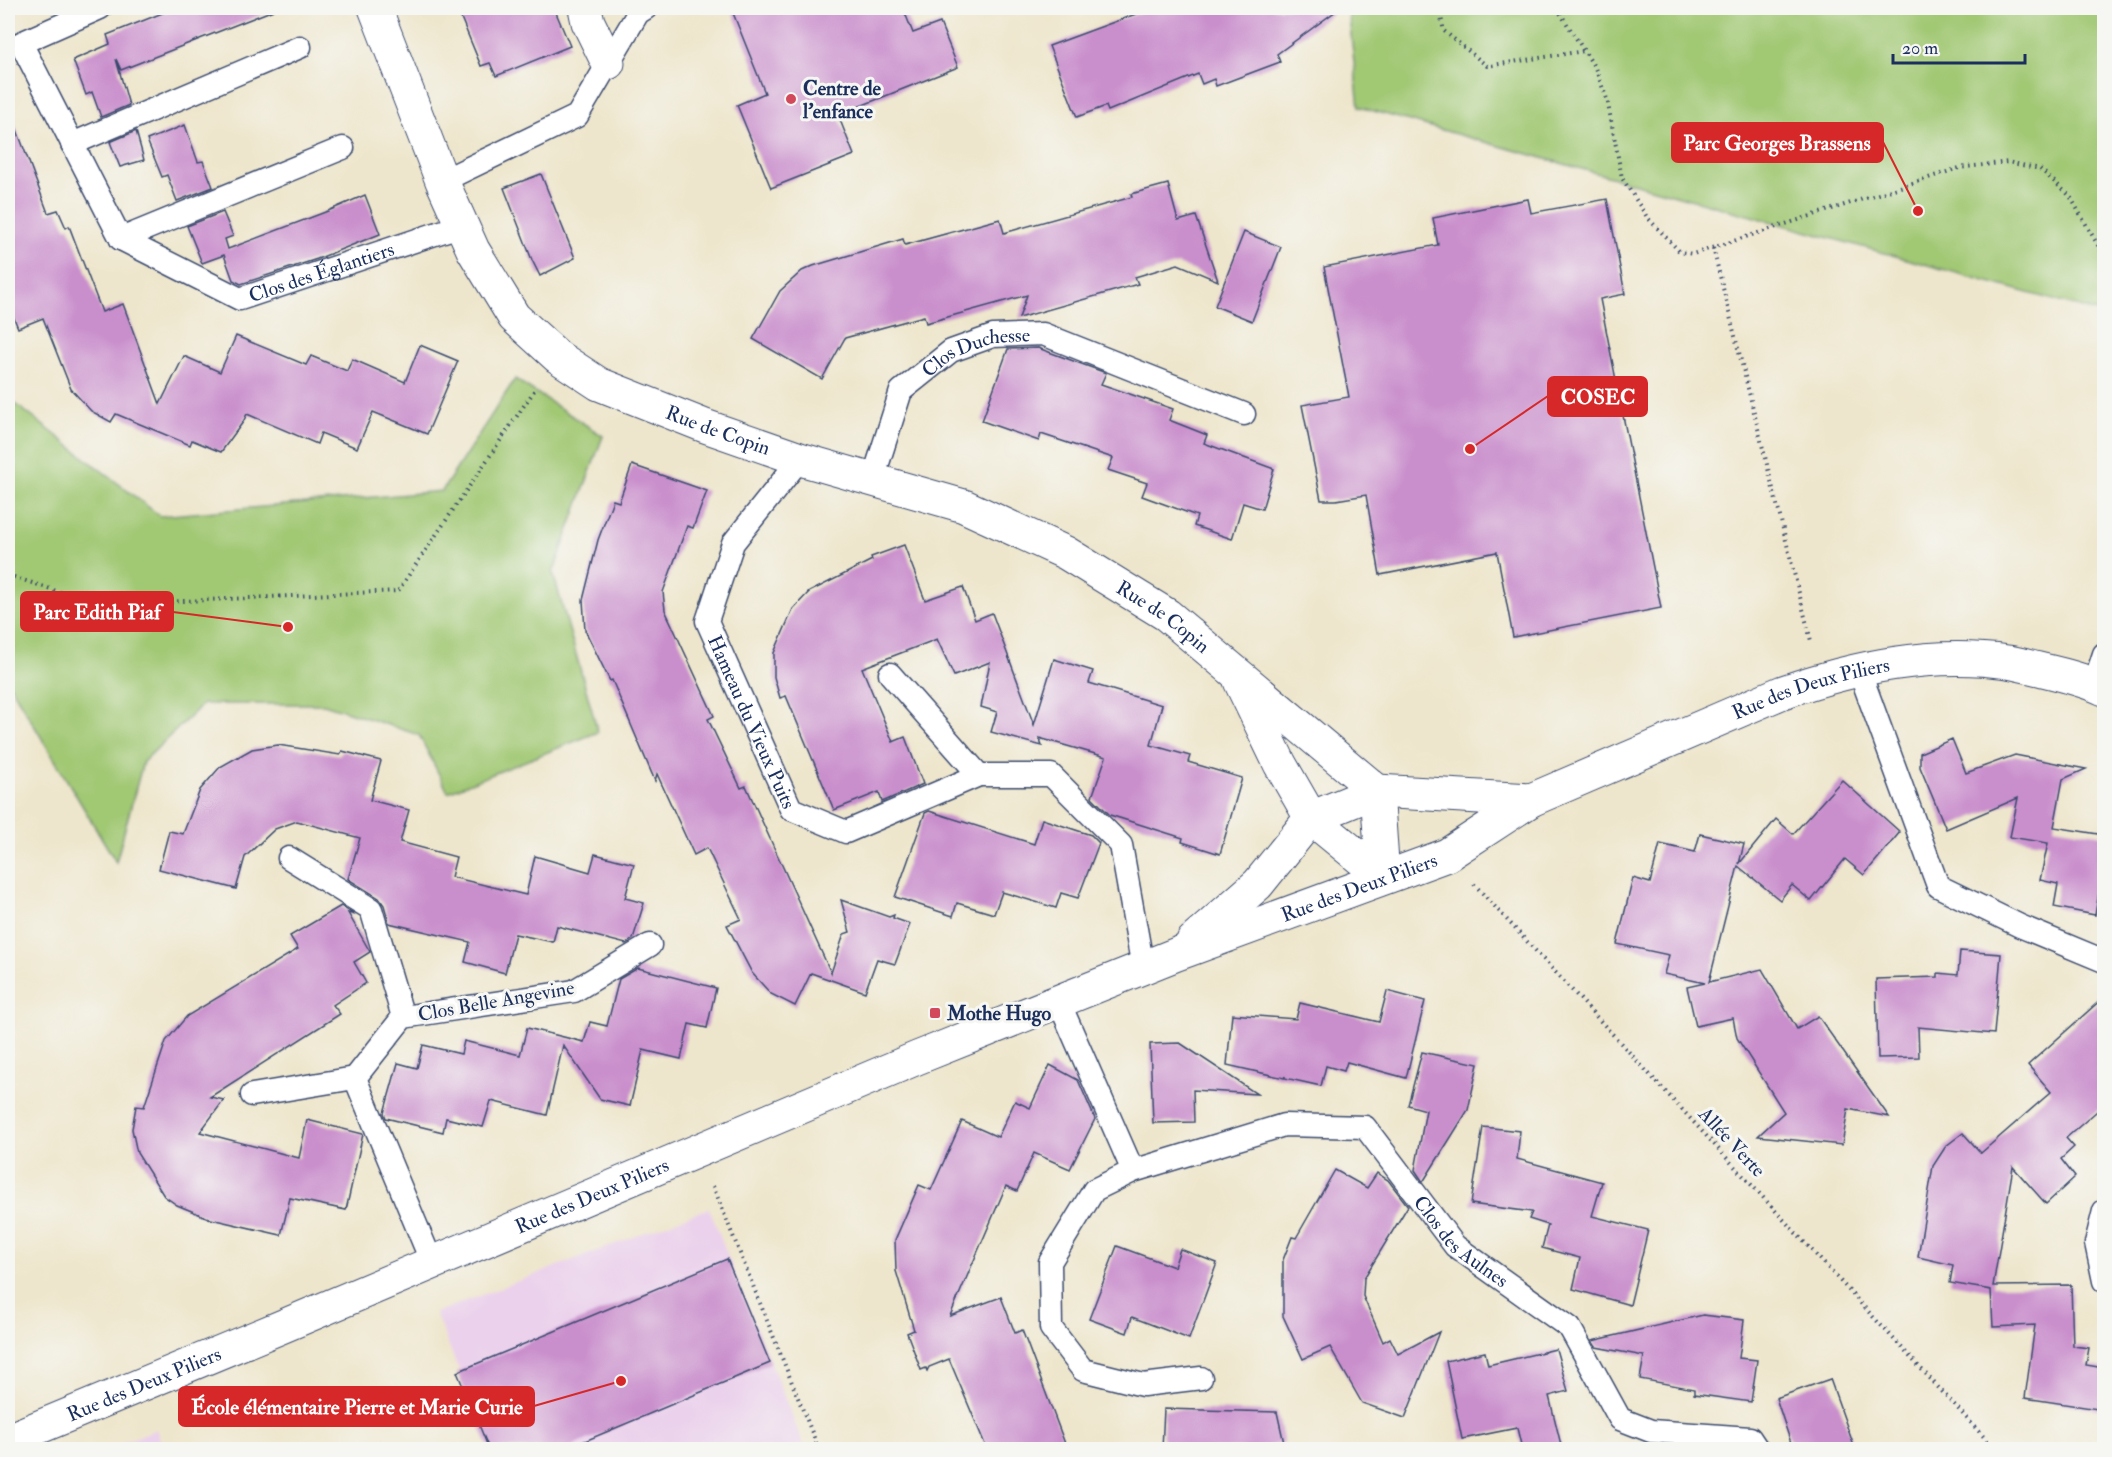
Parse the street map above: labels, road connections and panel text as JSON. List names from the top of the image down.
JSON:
{
  "streets": {
    "street": ["Rue de Copin", "Rue des Deux Piliers"],
    "lane": [
      "Clos des Églantiers",
      "Clos Duchesse",
      "Hameau du Vieux Puits",
      "Clos Belle Angevine",
      "Clos des Aulnes"
    ],
    "path": ["Allée Verte"]
  },
  "crossings": [
    ["Clos des Églantiers", "Rue de Copin"],
    ["Clos Duchesse", "Rue de Copin"],
    ["Rue de Copin", "Rue des Deux Piliers"],
    ["Rue de Copin", "Hameau du Vieux Puits"],
    ["Rue des Deux Piliers", "Hameau du Vieux Puits"],
    ["Rue des Deux Piliers", "Allée Verte"]
  ],
  "places": {
    "other": [
      "Centre de l'enfance",
      "Parc Georges Brassens",
      "COSEC",
      "Parc Edith Piaf",
      "École élémentaire Pierre et Marie Curie"
    ],
    "transit": ["Mothe Hugo"]
  },
  "scale_bar": "20 m"
}
